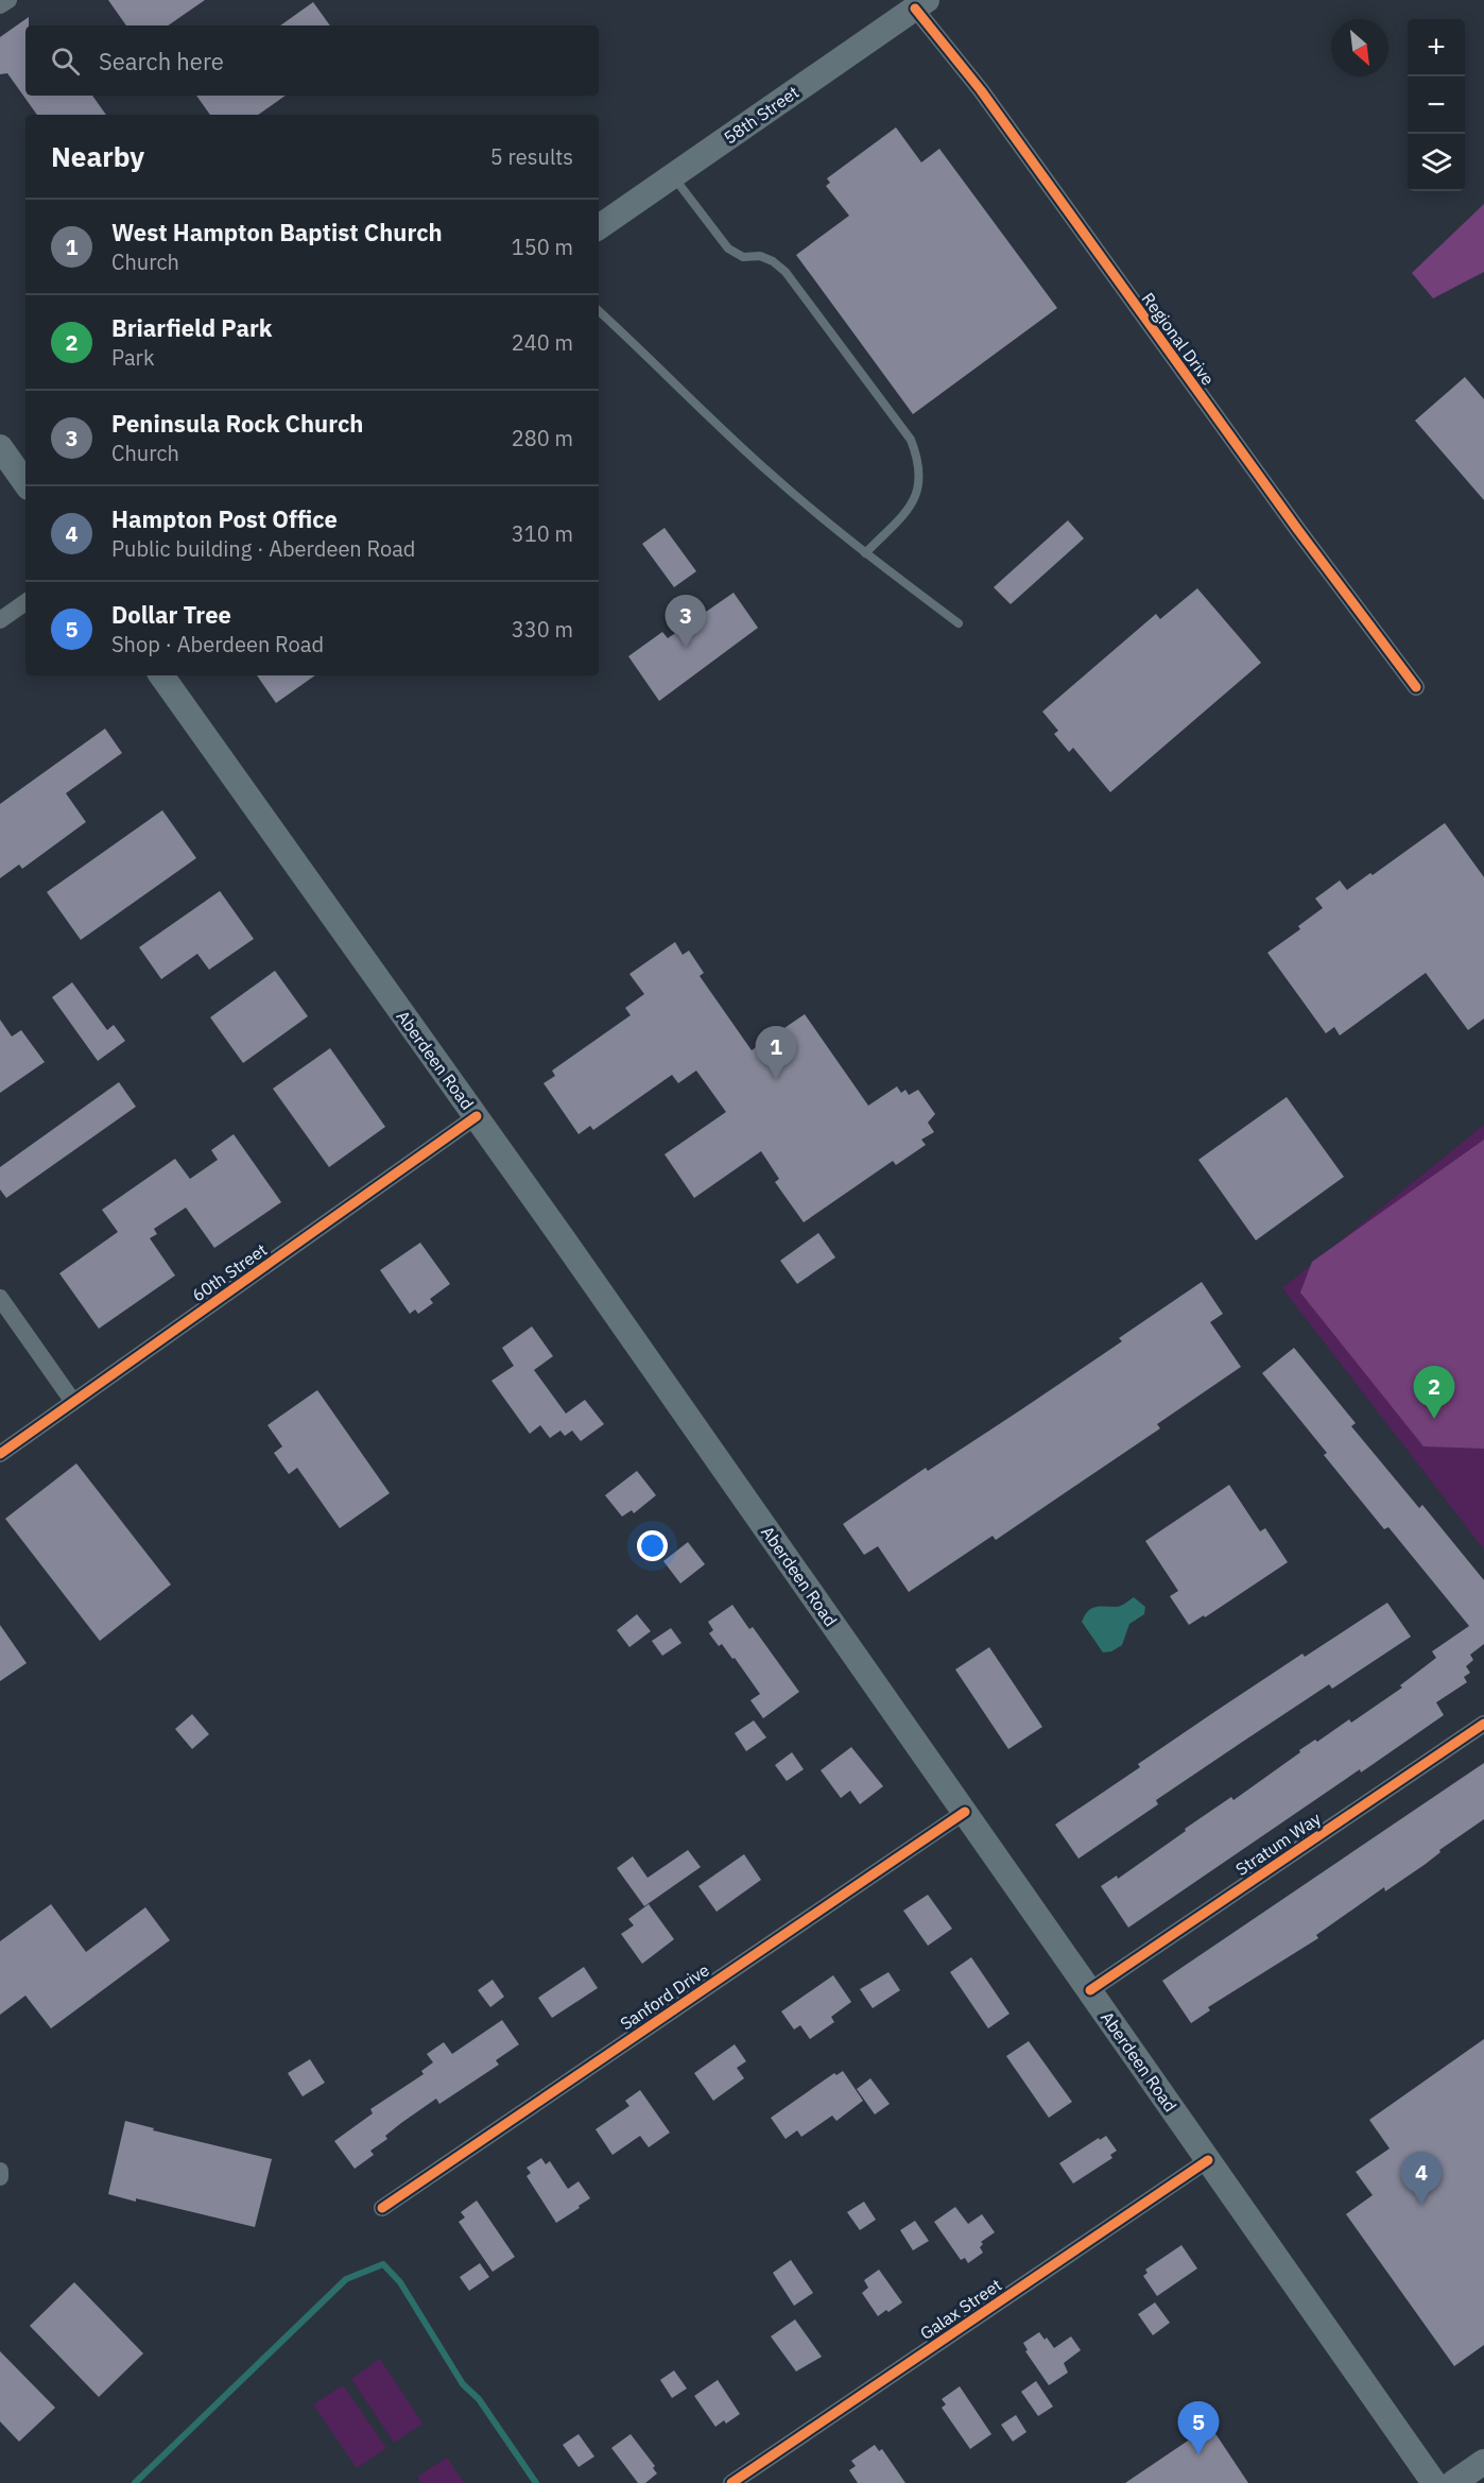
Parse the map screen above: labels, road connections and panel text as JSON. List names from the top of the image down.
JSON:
{
  "streets": {
    "main road": ["58th Street", "Aberdeen Road"],
    "street": [
      "Regional Drive",
      "60th Street",
      "Stratum Way",
      "Sanford Drive",
      "Galax Street"
    ]
  },
  "crossings": [
    ["58th Street", "Regional Drive"],
    ["Aberdeen Road", "60th Street"],
    ["Aberdeen Road", "Stratum Way"],
    ["Aberdeen Road", "Sanford Drive"],
    ["Aberdeen Road", "Galax Street"]
  ],
  "north": "bottom right",
  "page": {
    "map_buttons": ["+", "−"],
    "search": "Search here",
    "heading": ["Nearby", "5 results"],
    "list": [
      {
        "mark": "1",
        "name": "West Hampton Baptist Church",
        "note": "Church",
        "value": "150 m"
      },
      {
        "mark": "2",
        "name": "Briarfield Park",
        "note": "Park",
        "value": "240 m"
      },
      {
        "mark": "3",
        "name": "Peninsula Rock Church",
        "note": "Church",
        "value": "280 m"
      },
      {
        "mark": "4",
        "name": "Hampton Post Office",
        "note": "Public building · Aberdeen Road",
        "value": "310 m"
      },
      {
        "mark": "5",
        "name": "Dollar Tree",
        "note": "Shop · Aberdeen Road",
        "value": "330 m"
      }
    ],
    "pins": [
      "3",
      "1",
      "2",
      "4",
      "5"
    ]
  }
}
